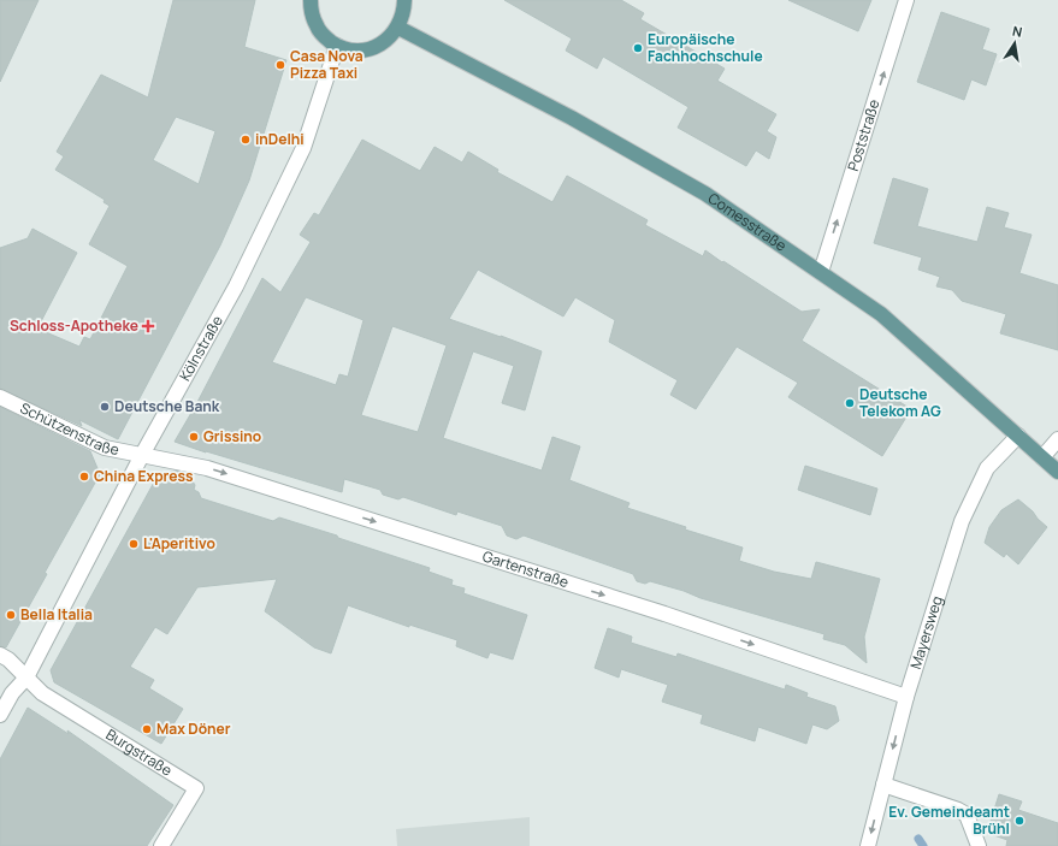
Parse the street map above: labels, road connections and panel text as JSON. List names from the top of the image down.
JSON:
{
  "streets": {
    "main road": ["Comesstraße"],
    "street": [
      "Poststraße",
      "Kölnstraße",
      "Schützenstraße",
      "Gartenstraße",
      "Mayersweg",
      "Burgstraße"
    ]
  },
  "crossings": [
    ["Poststraße", "Comesstraße"],
    ["Comesstraße", "Mayersweg"],
    ["Kölnstraße", "Schützenstraße"],
    ["Kölnstraße", "Gartenstraße"],
    ["Kölnstraße", "Burgstraße"],
    ["Schützenstraße", "Gartenstraße"],
    ["Gartenstraße", "Mayersweg"]
  ],
  "one_way": ["Poststraße", "Gartenstraße"],
  "places": {
    "other": [
      "Europäische Fachhochschule",
      "Casa Nova Pizza Taxi",
      "inDelhi",
      "Deutsche Telekom AG",
      "Deutsche Bank",
      "Grissino",
      "China Express",
      "L'Aperitivo",
      "Bella Italia",
      "Max Döner",
      "Ev. Gemeindeamt Brühl"
    ],
    "health": ["Schloss-Apotheke"]
  },
  "north": "top"
}
